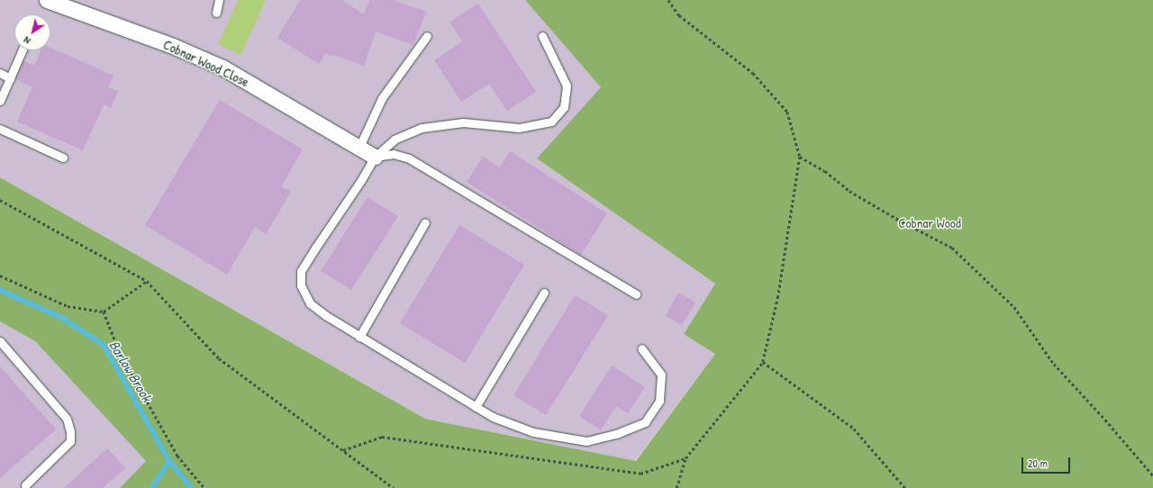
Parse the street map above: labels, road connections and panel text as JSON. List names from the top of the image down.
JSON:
{
  "streets": {
    "street": ["Cobnar Wood Close"]
  },
  "water": ["Barlow Brook"],
  "parks": ["Cobnar Wood"],
  "scale_bar": "20 m",
  "north": "bottom left"
}
